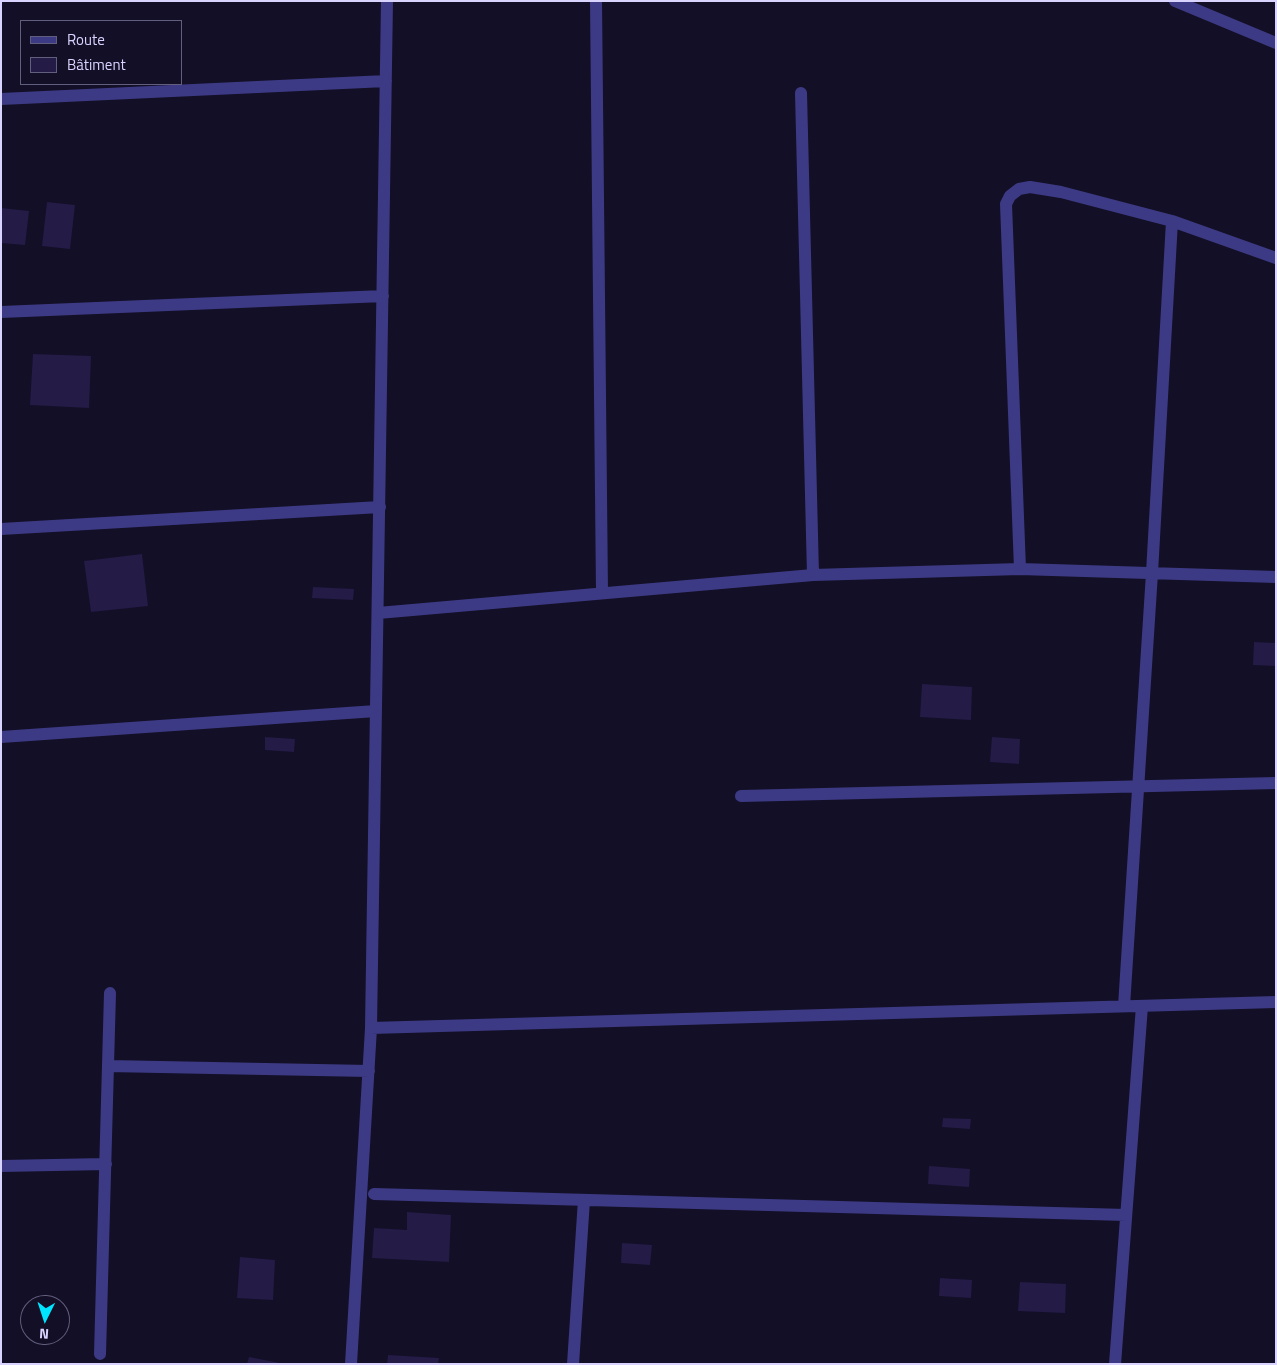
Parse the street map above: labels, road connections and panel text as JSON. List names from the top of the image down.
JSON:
{
  "legend": ["Route", "Bâtiment"],
  "north": "bottom"
}
